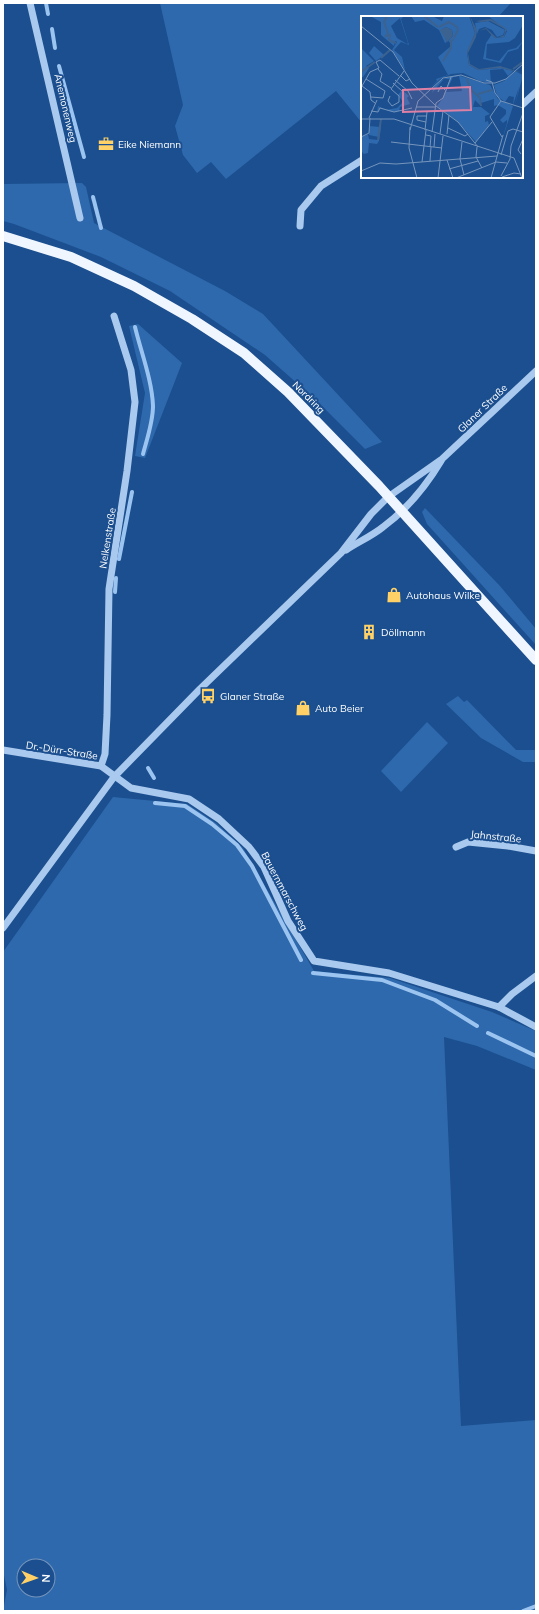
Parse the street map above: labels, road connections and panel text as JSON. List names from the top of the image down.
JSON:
{
  "streets": {
    "main road": ["Nordring"],
    "street": [
      "Anemonenweg",
      "Glaner Straße",
      "Nelkenstraße",
      "Dr.-Dürr-Straße",
      "Jahnstraße",
      "Bauernmarschweg"
    ]
  },
  "crossings": [
    ["Nordring", "Glaner Straße"],
    ["Glaner Straße", "Dr.-Dürr-Straße"],
    ["Glaner Straße", "Bauernmarschweg"],
    ["Nelkenstraße", "Dr.-Dürr-Straße"],
    ["Dr.-Dürr-Straße", "Bauernmarschweg"]
  ],
  "places": {
    "office": ["Eike Niemann"],
    "shop": ["Autohaus Wilke", "Auto Beier"],
    "building": ["Döllmann"],
    "bus stop": ["Glaner Straße"]
  },
  "north": "right"
}
